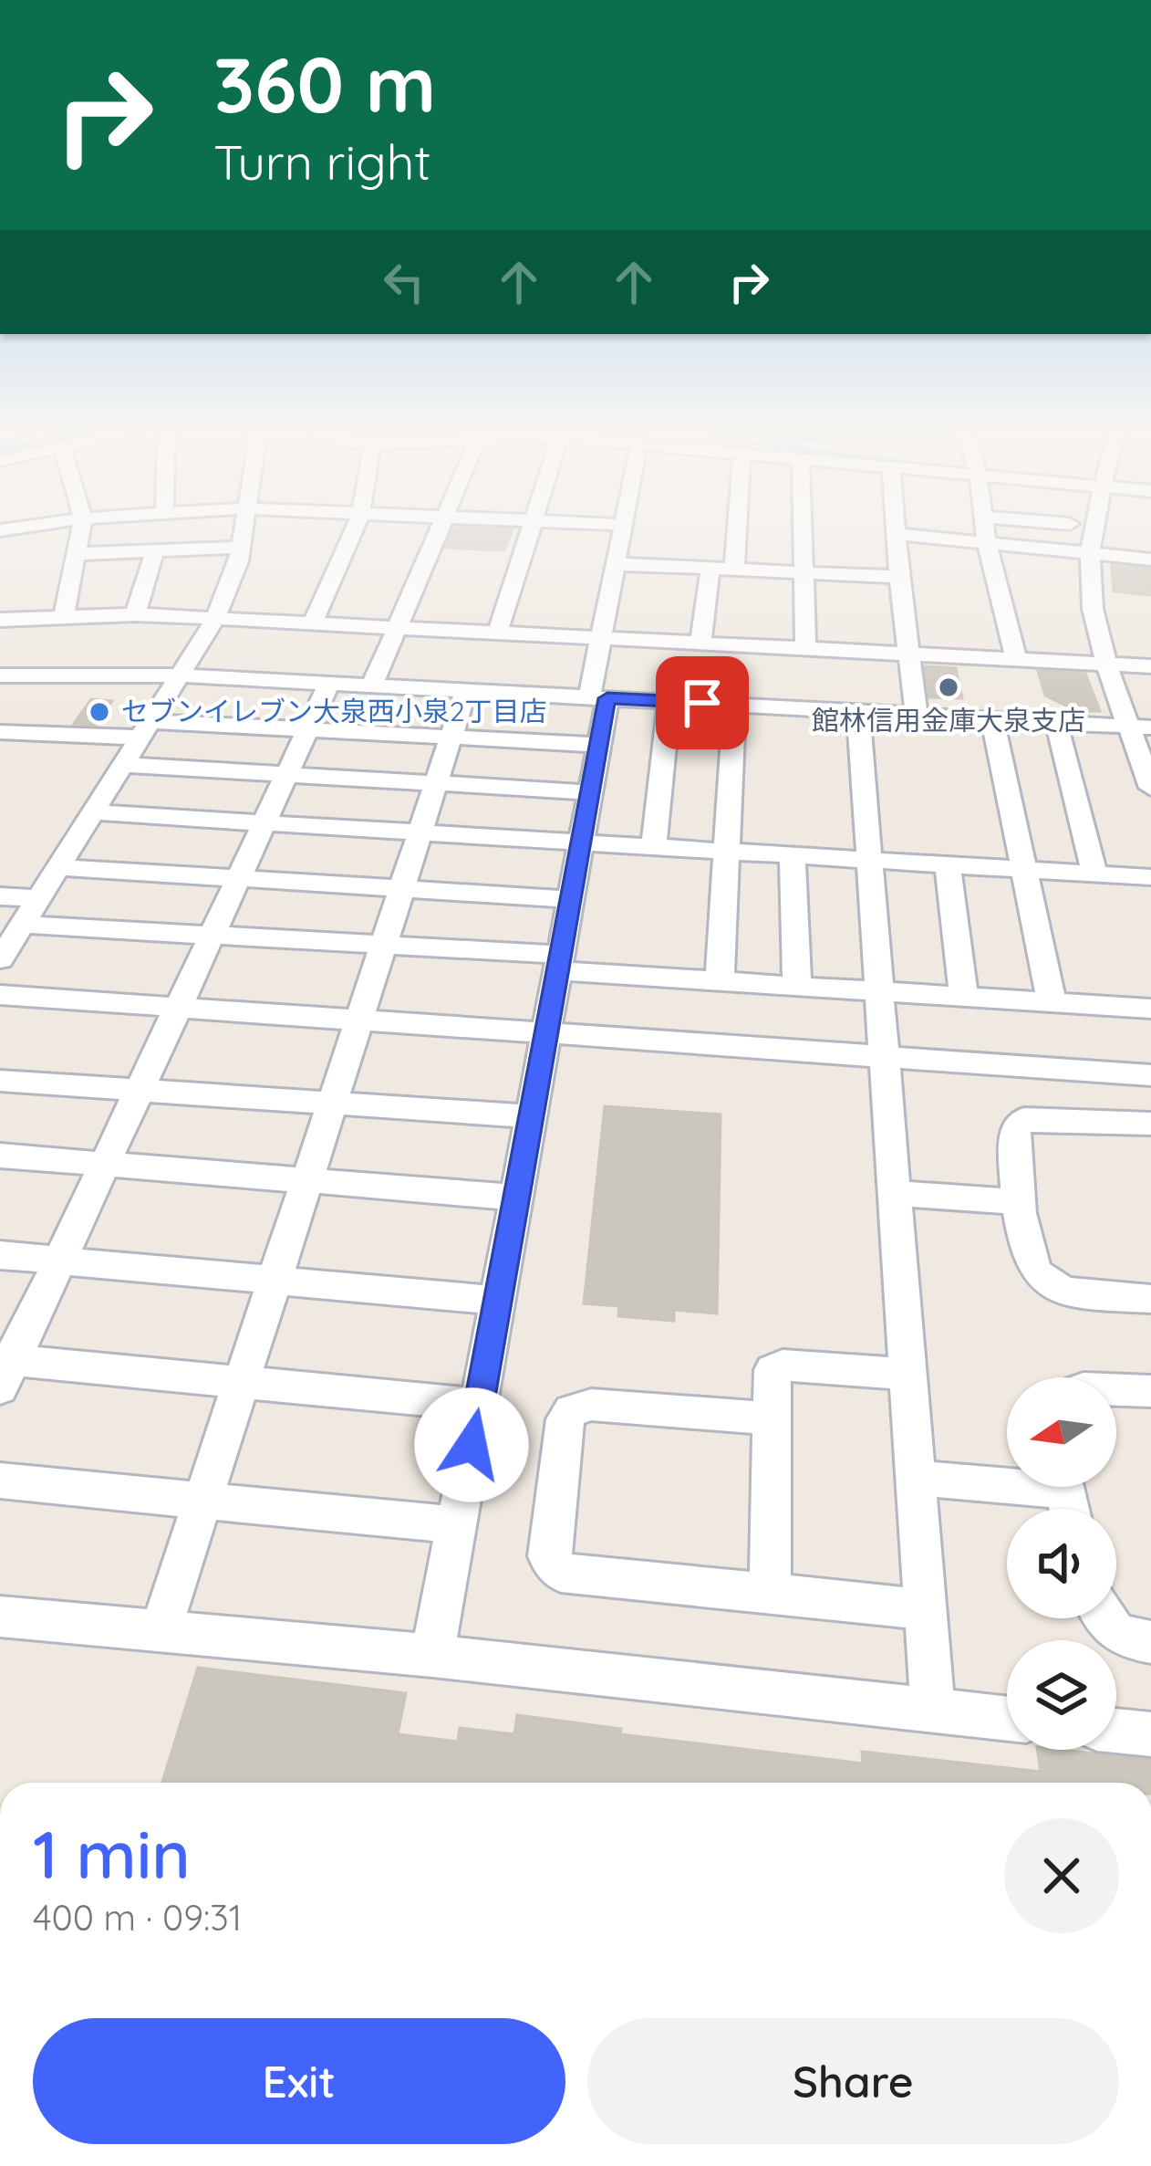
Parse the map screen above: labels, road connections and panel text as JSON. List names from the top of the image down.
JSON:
{
  "places": ["館林信用金庫大泉支店", "セブンイレブン大泉西小泉2丁目店"],
  "north": "left",
  "page": {
    "turn": ["360 m", "Turn right"],
    "heading": ["1 min", "400 m · 09:31"],
    "buttons": ["Exit", "Share"]
  }
}
